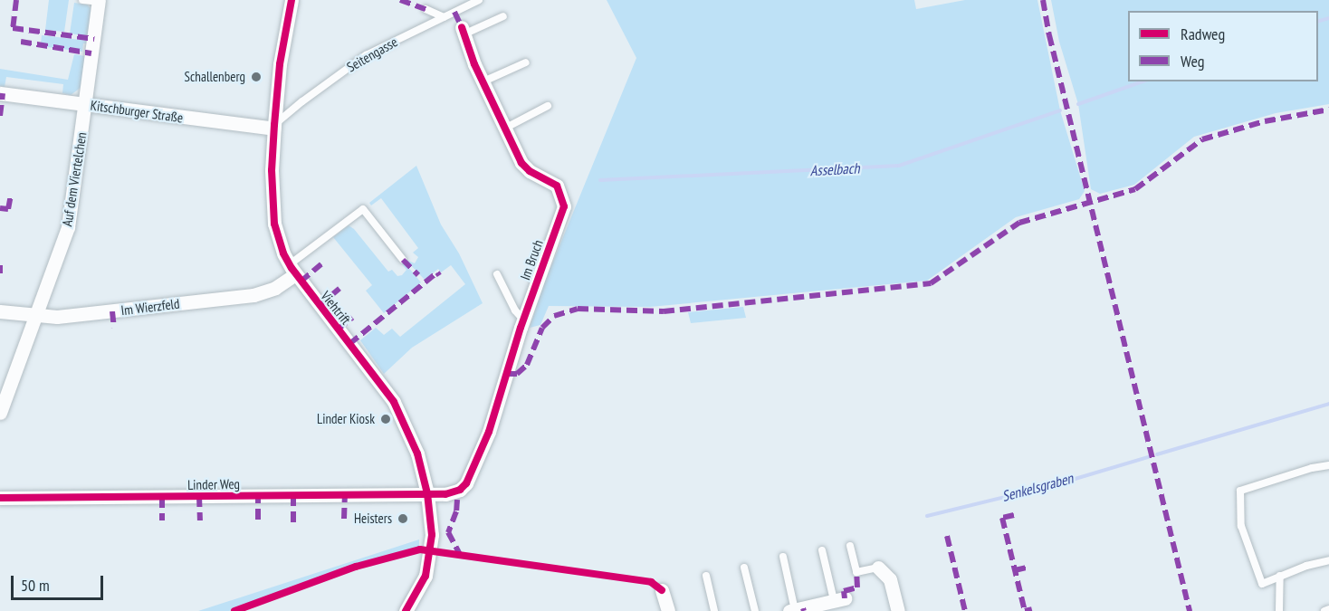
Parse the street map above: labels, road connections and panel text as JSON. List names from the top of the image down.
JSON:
{
  "streets": {
    "street": [
      "Kitschburger Straße",
      "Auf dem Viertelchen",
      "Im Bruch",
      "Im Wierzfeld",
      "Viehtrift",
      "Linder Weg"
    ],
    "lane": ["Seitengasse"]
  },
  "crossings": [
    ["Seitengasse", "Kitschburger Straße"],
    ["Seitengasse", "Viehtrift"],
    ["Kitschburger Straße", "Auf dem Viertelchen"],
    ["Kitschburger Straße", "Viehtrift"],
    ["Auf dem Viertelchen", "Im Wierzfeld"],
    ["Im Bruch", "Viehtrift"],
    ["Im Bruch", "Linder Weg"],
    ["Im Wierzfeld", "Viehtrift"],
    ["Viehtrift", "Linder Weg"]
  ],
  "water": ["Asselbach", "Senkelsgraben"],
  "places": ["Schallenberg", "Linder Kiosk", "Heisters"],
  "legend": ["Radweg", "Weg"],
  "scale_bar": "50 m"
}
